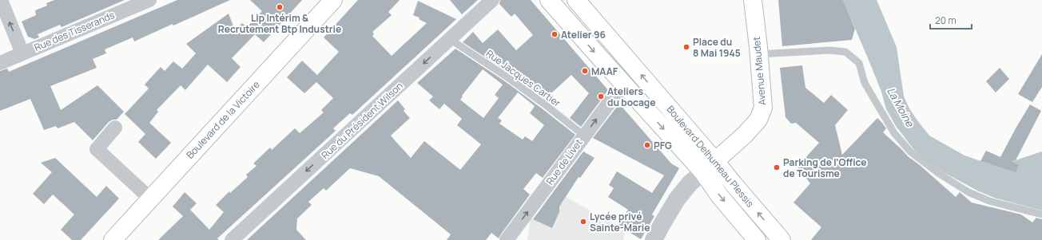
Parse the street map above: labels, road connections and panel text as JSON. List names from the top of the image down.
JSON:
{
  "streets": {
    "main road": ["Avenue Maudet", "Boulevard de la Victoire", "Boulevard Delhumeau Plessis"],
    "street": ["Rue des Tisserands", "Rue du Président Wilson", "Rue de Livet"],
    "lane": ["Rue Jacques Cartier"]
  },
  "crossings": [
    ["Avenue Maudet", "Boulevard Delhumeau Plessis"],
    ["Rue Jacques Cartier", "Rue du Président Wilson"],
    ["Rue Jacques Cartier", "Rue de Livet"],
    ["Boulevard Delhumeau Plessis", "Rue de Livet"]
  ],
  "one_way": ["Rue du Président Wilson"],
  "water": ["La Moine"],
  "places": [
    "Lip Intérim & Recrutement Btp Industrie",
    "Atelier 96",
    "Place du 8 Mai 1945",
    "MAAF",
    "Ateliers du bocage",
    "PFG",
    "Parking de l’Office de Tourisme",
    "Lycée privé Sainte-Marie"
  ],
  "scale_bar": "20 m"
}
